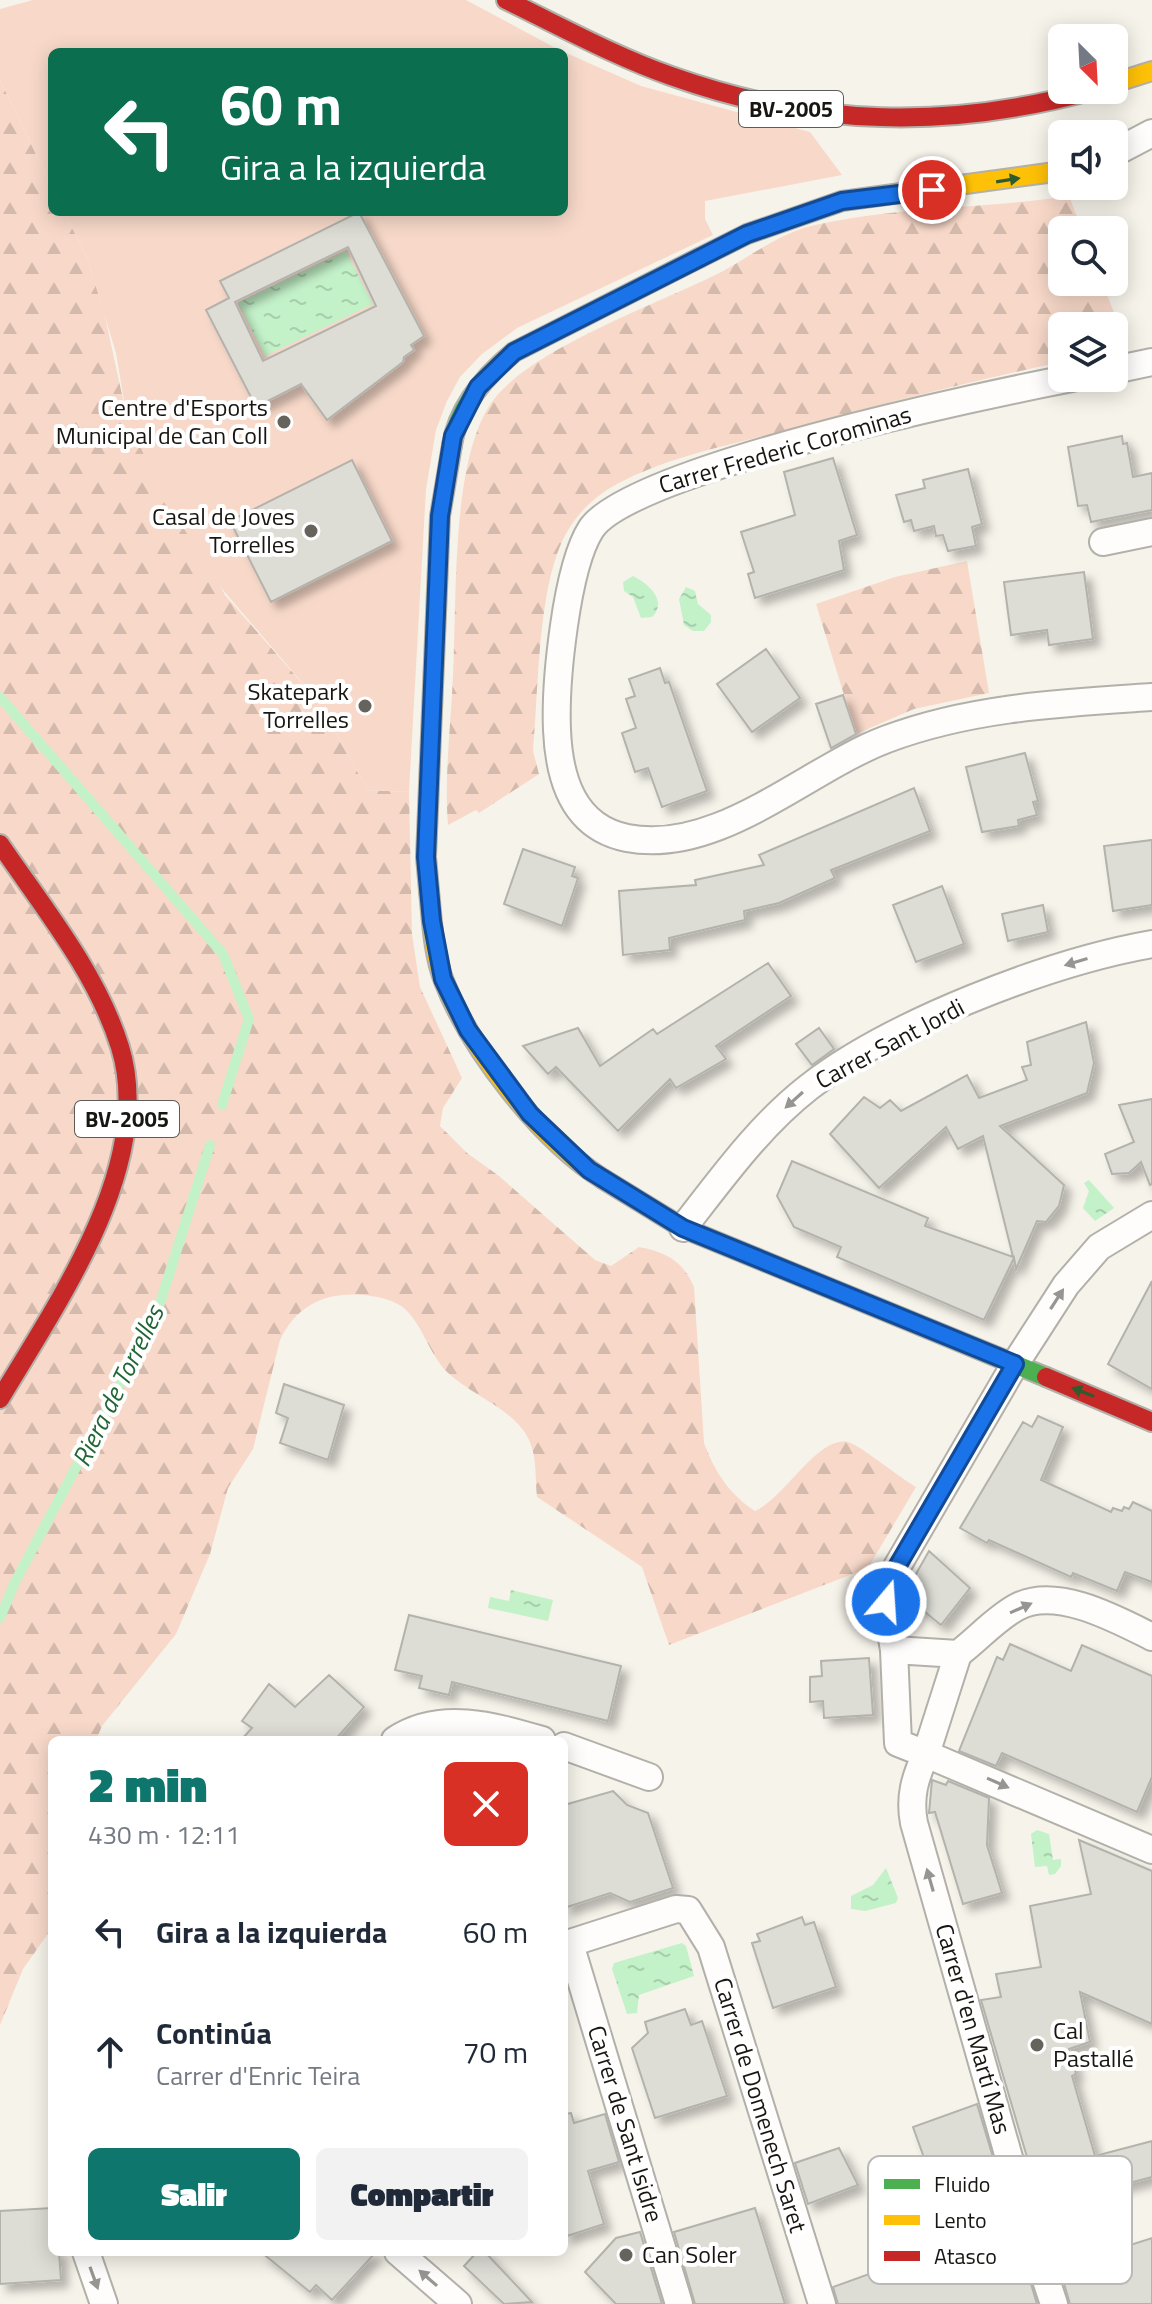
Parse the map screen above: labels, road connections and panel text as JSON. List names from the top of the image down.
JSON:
{
  "streets": {
    "street": [
      "BV-2005",
      "Carrer Frederic Corominas",
      "Carrer Sant Jordi",
      "Carrer d'en Martí Mas",
      "Carrer de Domenech Saret",
      "Carrer de Sant Isidre"
    ]
  },
  "one_way": ["Carrer Sant Jordi", "Carrer d'en Martí Mas"],
  "water": ["Riera de Torrelles"],
  "places": [
    "Centre d'Esports Municipal de Can Coll",
    "Casal de Joves Torrelles",
    "Skatepark Torrelles",
    "Cal Pastallé",
    "Can Soler"
  ],
  "legend": ["Fluido", "Lento", "Atasco"],
  "north": "bottom right",
  "page": {
    "turn": ["60 m", "Gira a la izquierda"],
    "heading": ["2 min", "430 m · 12:11"],
    "list": [
      {
        "name": "Gira a la izquierda",
        "value": "60 m"
      },
      {
        "name": "Continúa",
        "note": "Carrer d'Enric Teira",
        "value": "70 m"
      }
    ],
    "buttons": ["Salir", "Compartir"]
  }
}
